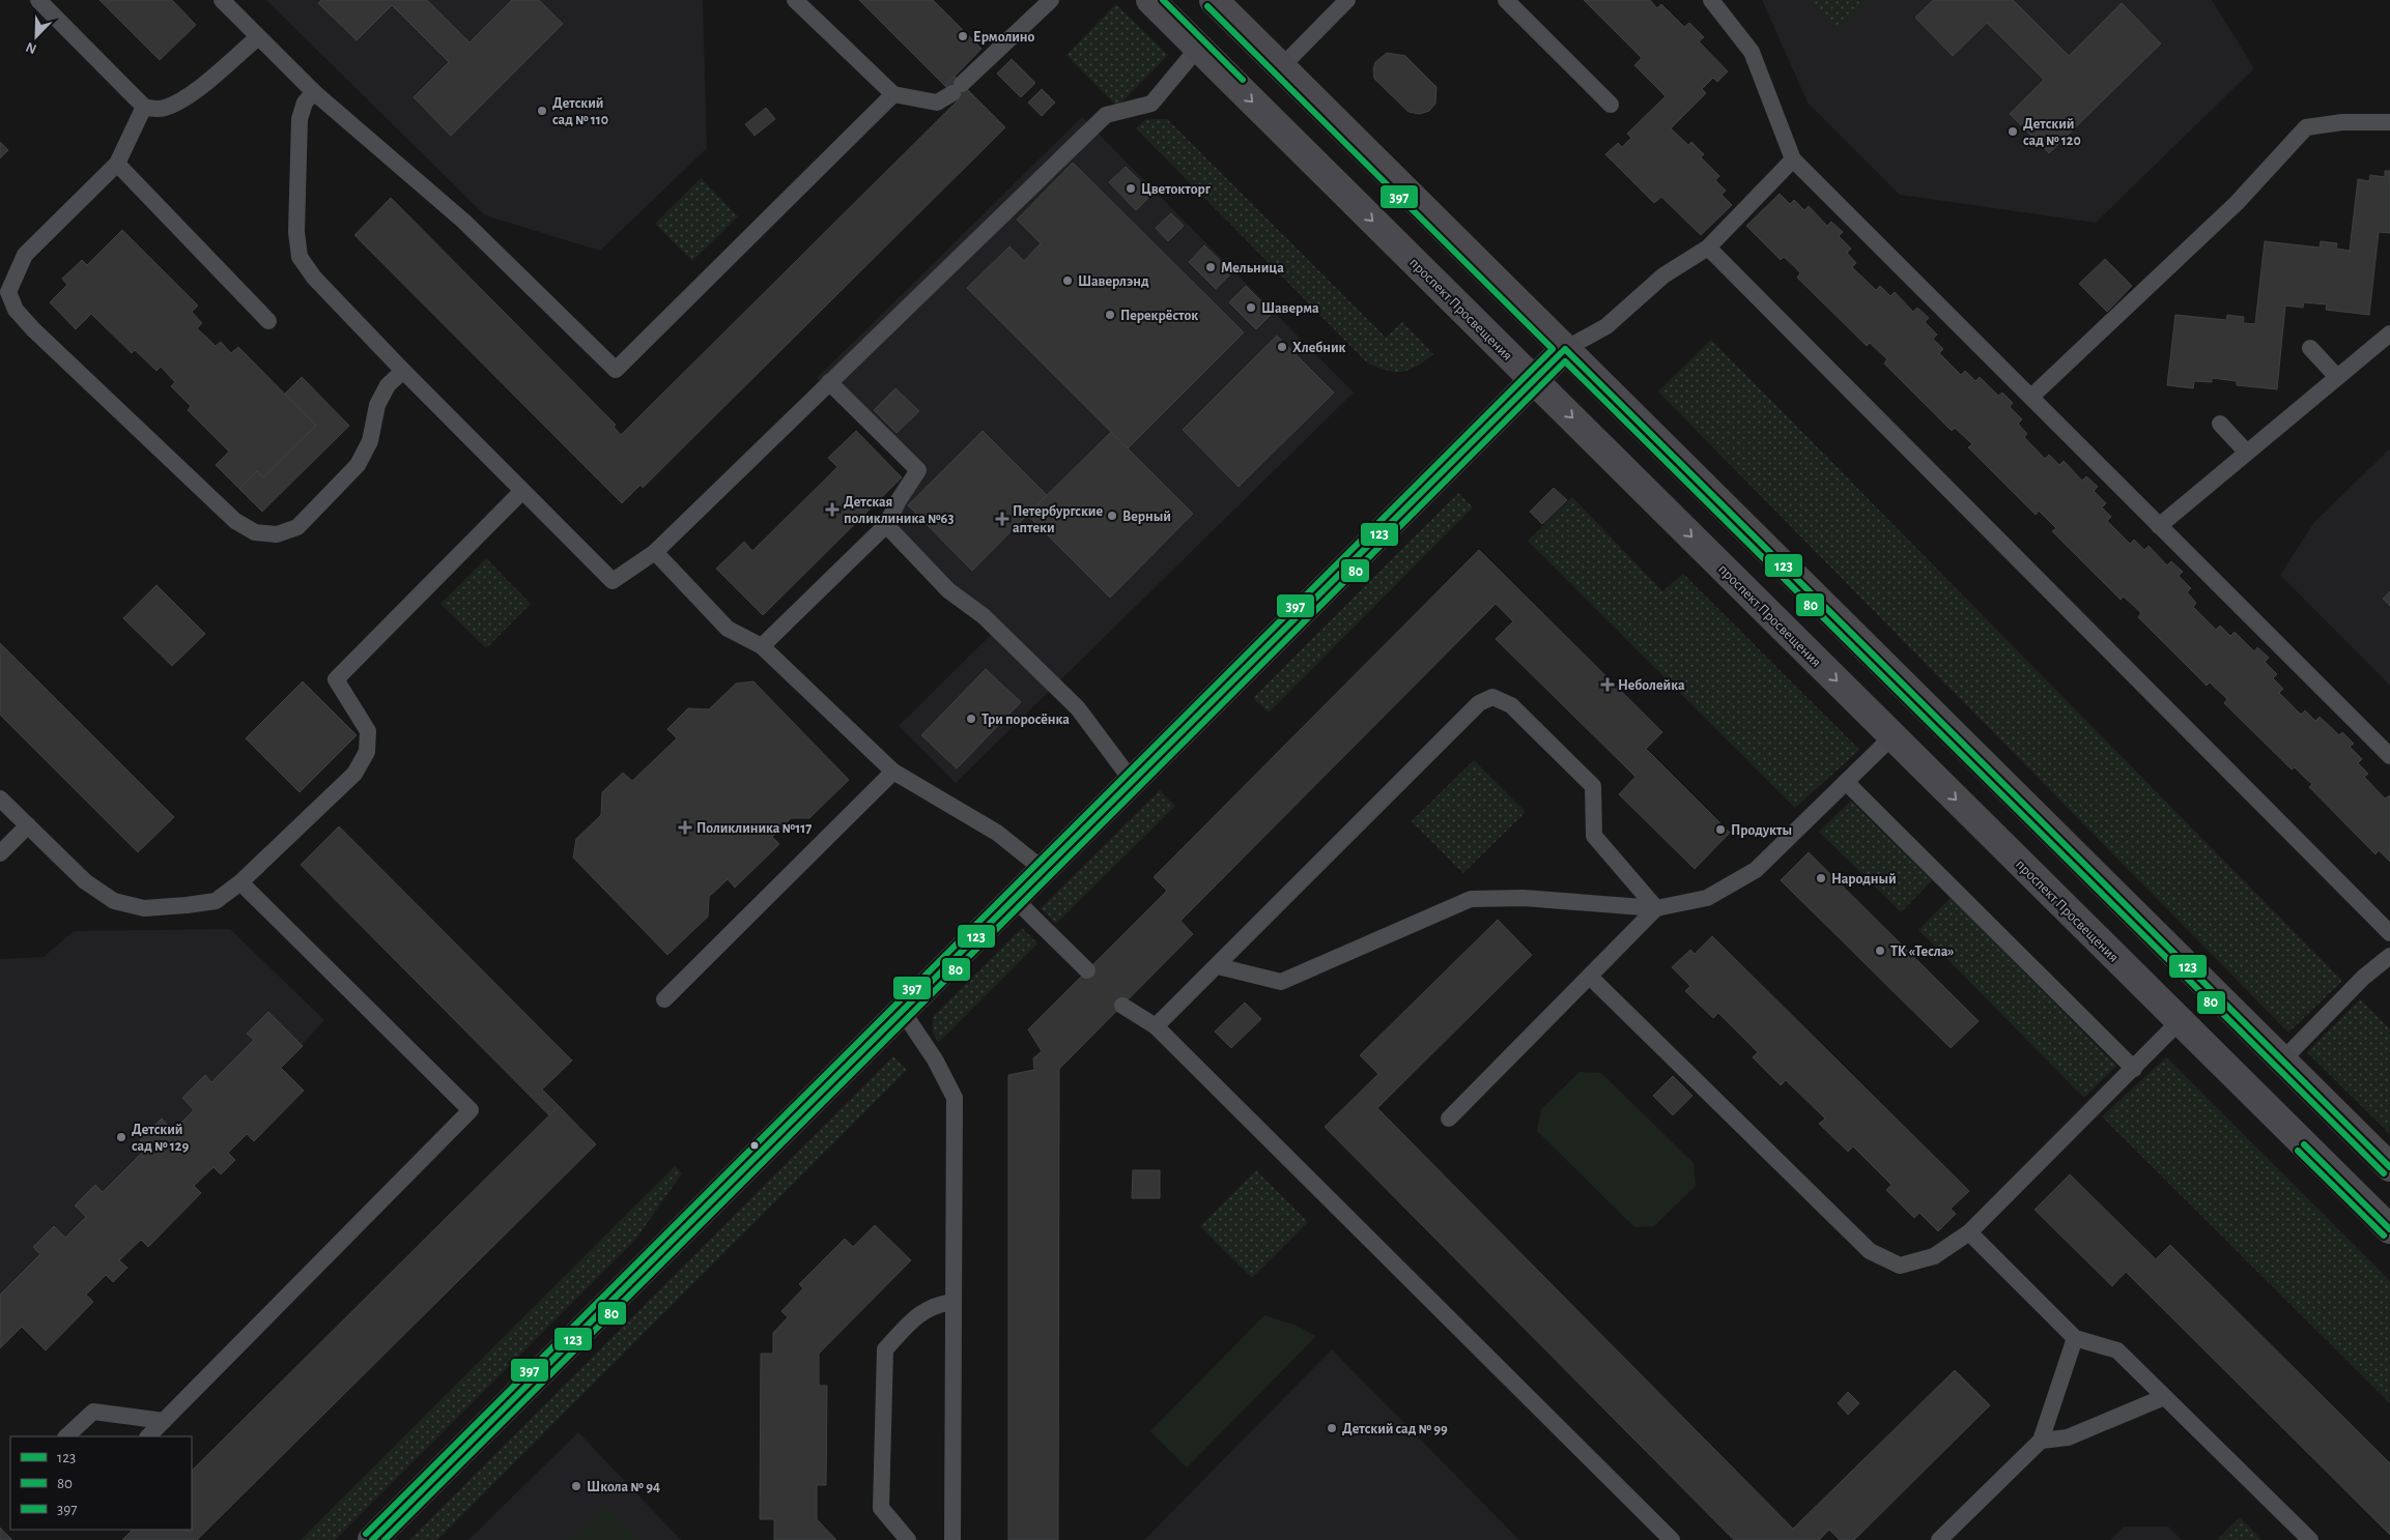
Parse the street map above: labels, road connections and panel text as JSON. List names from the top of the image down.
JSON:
{
  "streets": {
    "main road": ["проспект Просвещения"]
  },
  "places": {
    "other": [
      "Ермолино",
      "Детский сад № 110",
      "Детский сад № 120",
      "Цветокторг",
      "Мельница",
      "Шаверлэнд",
      "Шаверма",
      "Перекрёсток",
      "Хлебник",
      "Верный",
      "Три поросёнка",
      "Продукты",
      "Народный",
      "ТК «Тесла»",
      "Детский сад № 129",
      "Детский сад № 99",
      "Школа № 94"
    ],
    "health": [
      "Детская поликлиника №63",
      "Петербургские аптеки",
      "Неболейка",
      "Поликлиника №117"
    ]
  },
  "lines": ["transit line 397", "transit line 123", "transit line 80"],
  "legend": ["123", "80", "397"],
  "north": "bottom left"
}
